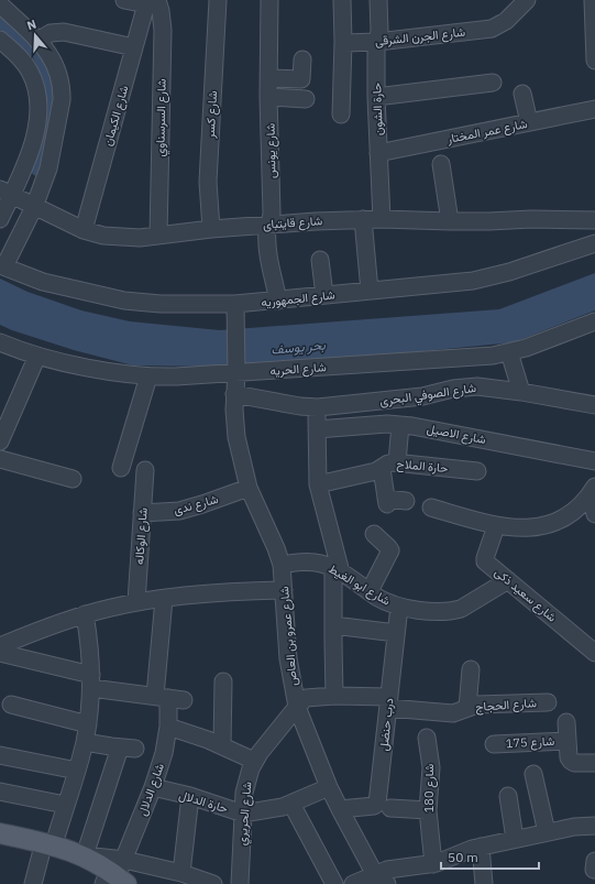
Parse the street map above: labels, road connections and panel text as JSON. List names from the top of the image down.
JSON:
{
  "streets": {
    "street": [
      "شارع الجرن الشرقى",
      "حارة الشون",
      "شارع كسر",
      "شارع الكيمان",
      "شارع السرسناوي",
      "شارع عمر المختار",
      "شارع يونس",
      "شارع قايتباى",
      "شارع الجمهوريه",
      "شارع الحريه",
      "شارع الصوفي البحرى",
      "شارع الاصيل",
      "حارة الملاح",
      "شارع ندى",
      "شارع الوكاله",
      "شارع ابو الغيط",
      "شارع سعيد ذكى",
      "شارع عمرو بن العاص",
      "شارع الحجاج",
      "درب حنضل",
      "شارع 175",
      "شارع 180",
      "شارع الدلال",
      "حارة الدلال",
      "شارع الحريري"
    ]
  },
  "crossings": [
    ["شارع الجرن الشرقى", "حارة الشون"],
    ["حارة الشون", "شارع عمر المختار"],
    ["حارة الشون", "شارع قايتباى"],
    ["شارع كسر", "شارع قايتباى"],
    ["شارع الكيمان", "شارع السرسناوي"],
    ["شارع الكيمان", "شارع قايتباى"],
    ["شارع السرسناوي", "شارع قايتباى"],
    ["شارع يونس", "شارع قايتباى"],
    ["شارع يونس", "شارع الجمهوريه"],
    ["شارع الجمهوريه", "شارع عمرو بن العاص"],
    ["شارع الحريه", "شارع عمرو بن العاص"],
    ["شارع الصوفي البحرى", "شارع عمرو بن العاص"],
    ["شارع ندى", "شارع الوكاله"],
    ["شارع ندى", "شارع عمرو بن العاص"],
    ["شارع ابو الغيط", "شارع سعيد ذكى"],
    ["شارع ابو الغيط", "شارع عمرو بن العاص"],
    ["شارع ابو الغيط", "درب حنضل"],
    ["شارع عمرو بن العاص", "شارع الحجاج"],
    ["شارع عمرو بن العاص", "درب حنضل"],
    ["شارع عمرو بن العاص", "حارة الدلال"],
    ["شارع عمرو بن العاص", "شارع الحريري"],
    ["شارع الحجاج", "درب حنضل"],
    ["شارع الحجاج", "شارع الحريري"],
    ["شارع الدلال", "حارة الدلال"],
    ["حارة الدلال", "شارع الحريري"]
  ],
  "water": ["بحر يوسف"],
  "scale_bar": "50 m",
  "north": "top"
}
